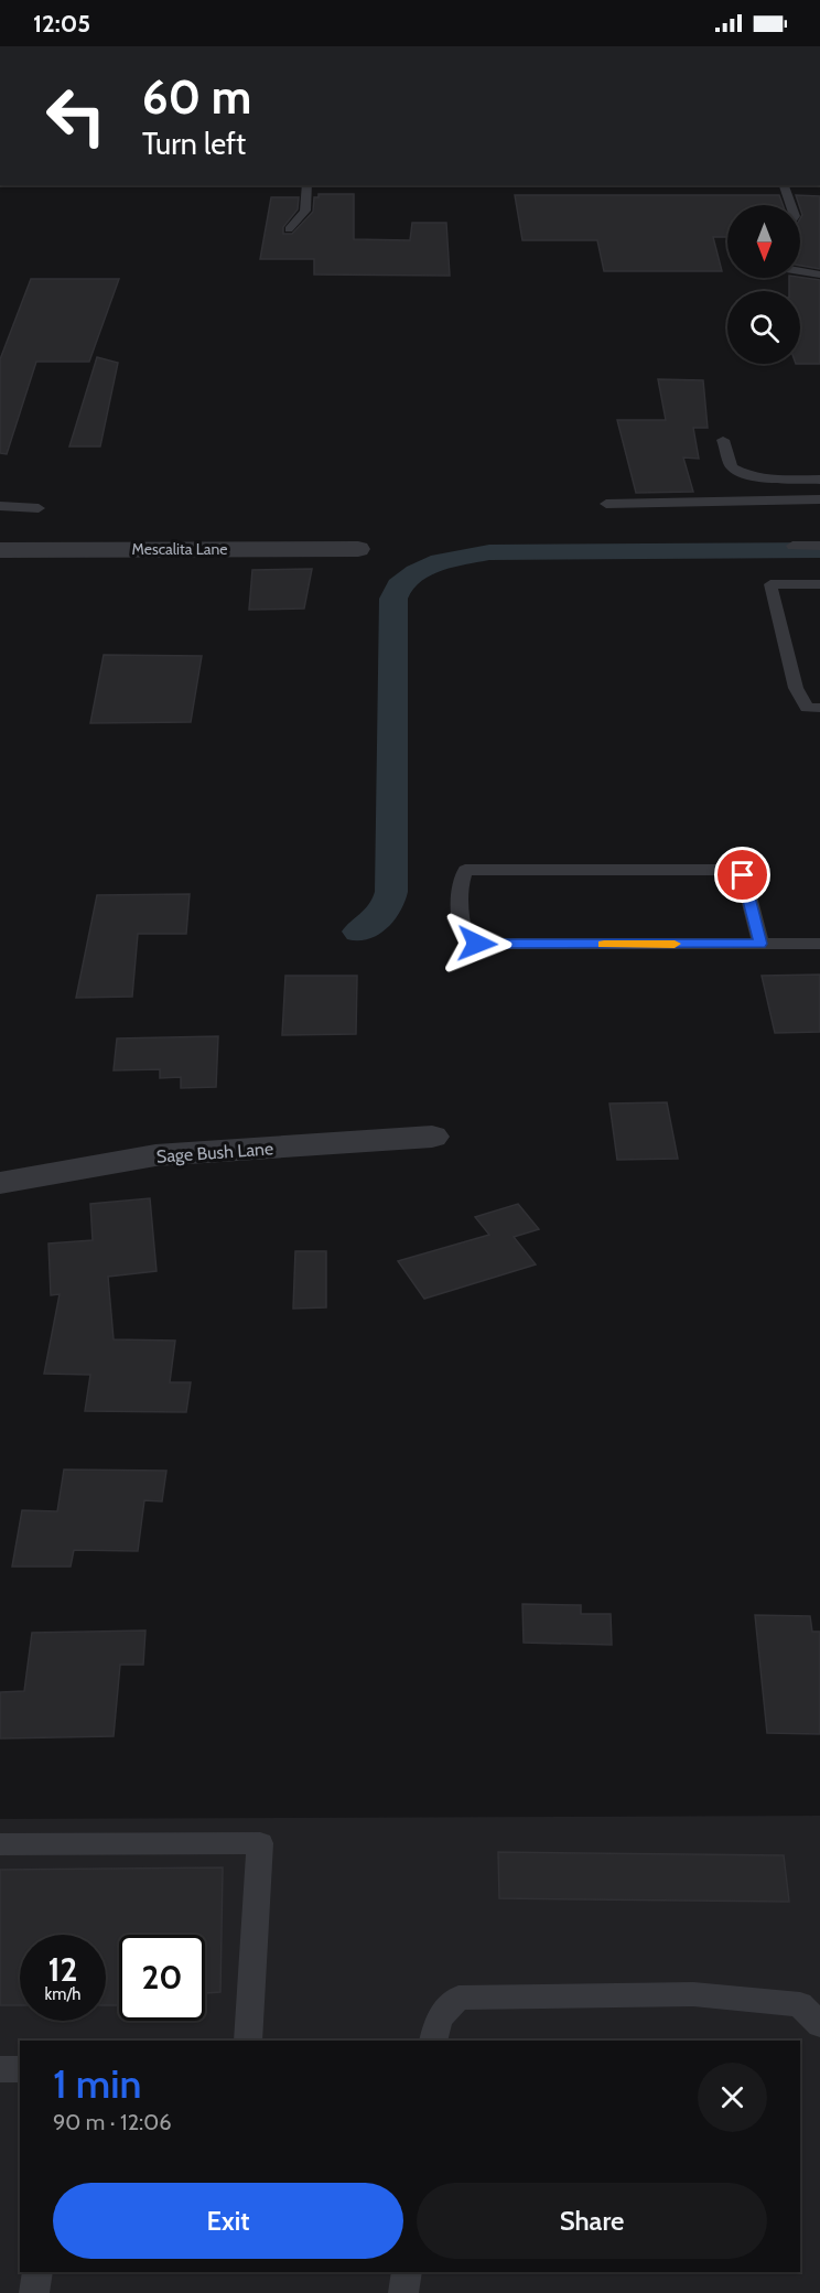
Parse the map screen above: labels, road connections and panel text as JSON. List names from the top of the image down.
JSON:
{
  "streets": {
    "street": ["Mescalita Lane", "Sage Bush Lane"]
  },
  "north": "bottom",
  "page": {
    "status": "12:05",
    "turn": ["60 m", "Turn left"],
    "speed": "12 km/h",
    "limit": "20",
    "heading": ["1 min", "90 m · 12:06"],
    "buttons": ["Exit", "Share"]
  }
}
